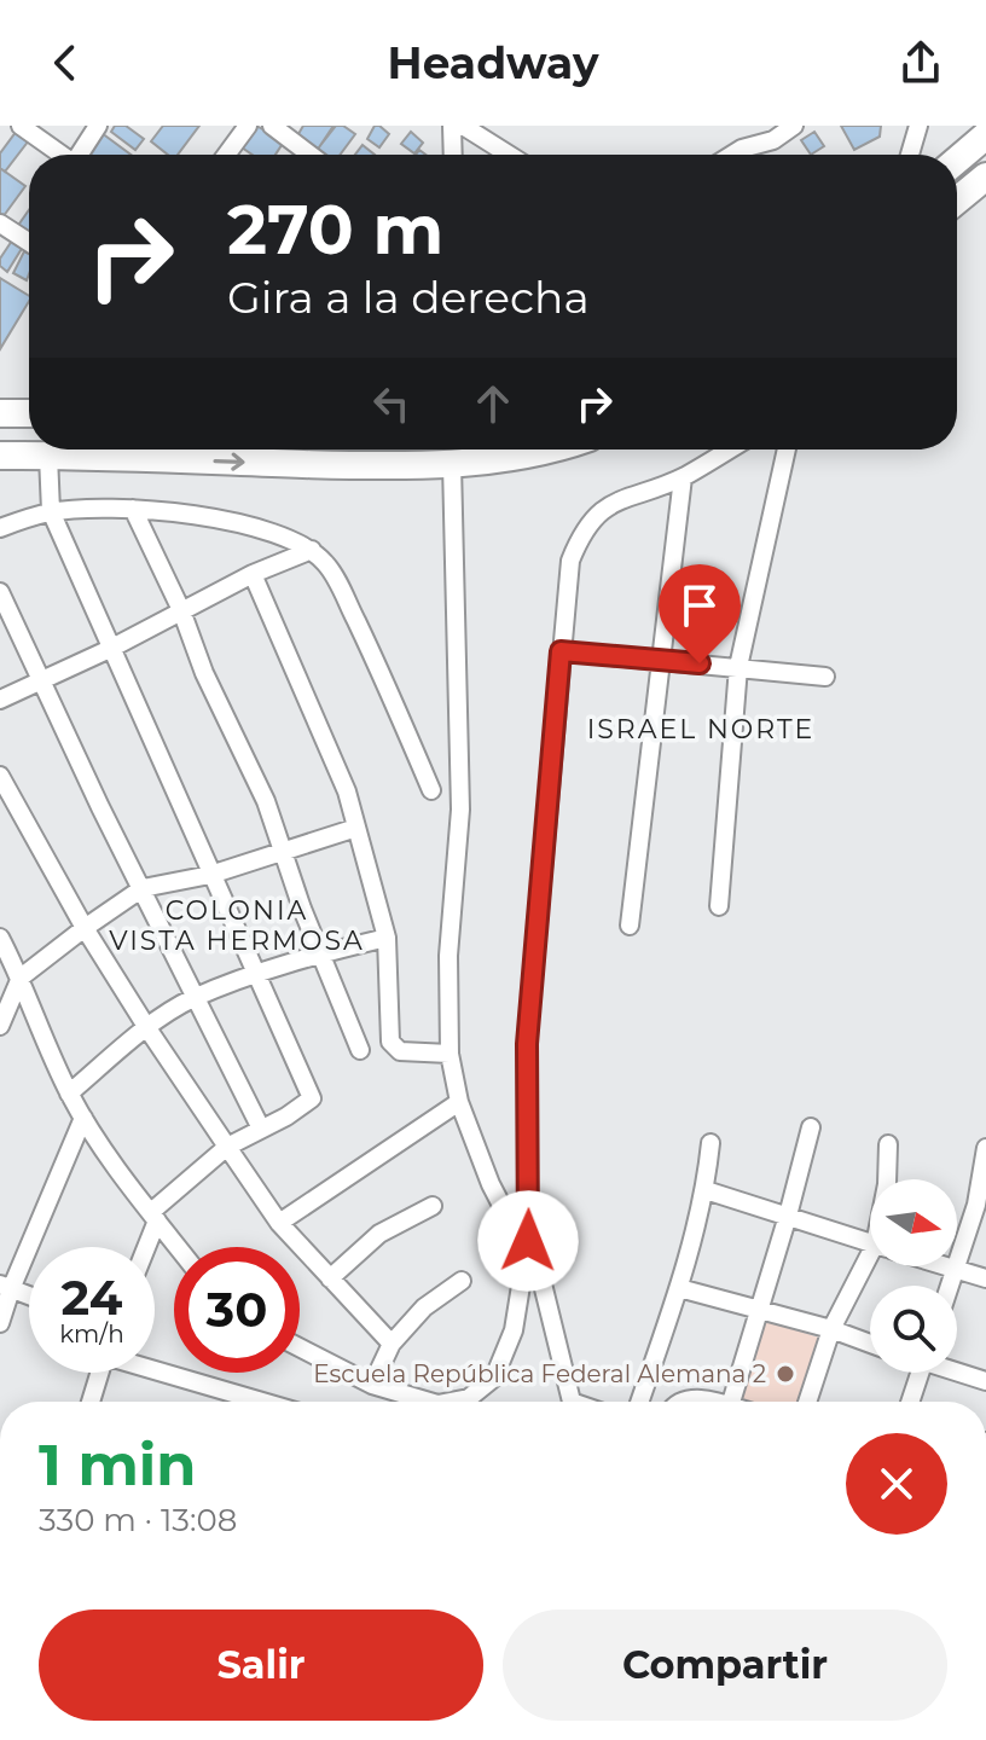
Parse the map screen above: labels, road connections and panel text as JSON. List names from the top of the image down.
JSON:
{
  "districts": ["ISRAEL NORTE", "COLONIA VISTA HERMOSA"],
  "places": ["Escuela República Federal Alemana 2"],
  "north": "right",
  "page": {
    "header": "Headway",
    "turn": ["270 m", "Gira a la derecha"],
    "speed": "24 km/h",
    "limit": "30",
    "heading": ["1 min", "330 m · 13:08"],
    "buttons": ["Salir", "Compartir"]
  }
}
